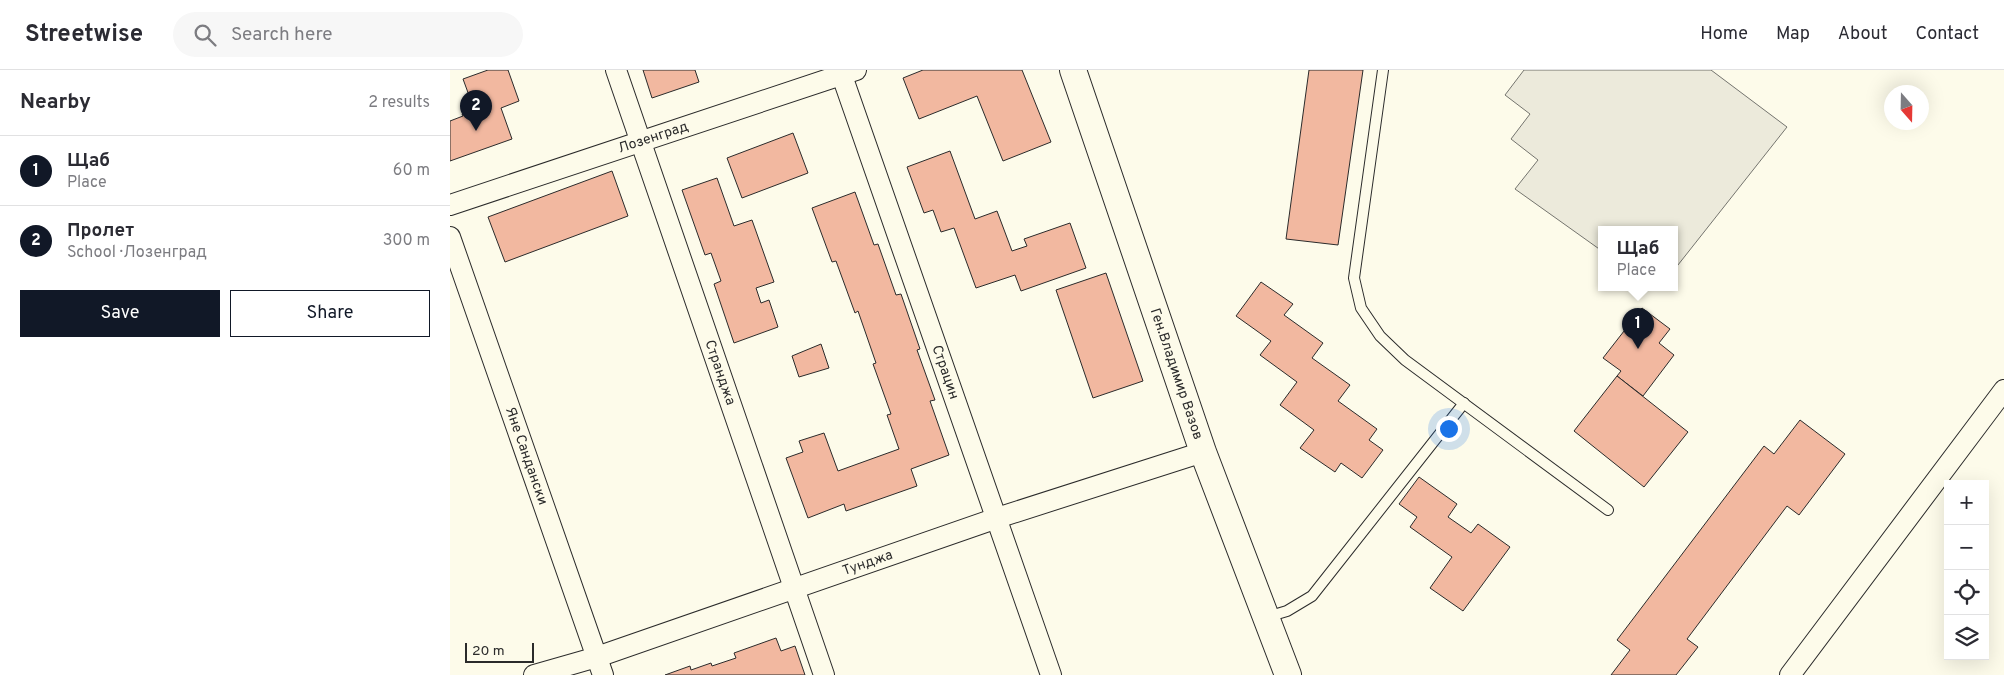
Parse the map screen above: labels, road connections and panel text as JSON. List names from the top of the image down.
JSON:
{
  "streets": {
    "street": [
      "Лозенград",
      "Страцин",
      "Странджа",
      "Ген.Владимир Вазов",
      "Яне Сандански",
      "Тунджа"
    ]
  },
  "crossings": [
    ["Лозенград", "Страцин"],
    ["Лозенград", "Странджа"],
    ["Страцин", "Тунджа"],
    ["Странджа", "Тунджа"],
    ["Ген.Владимир Вазов", "Тунджа"],
    ["Яне Сандански", "Тунджа"]
  ],
  "scale_bar": "20 m",
  "north": "bottom",
  "page": {
    "header": "Streetwise",
    "search": "Search here",
    "nav": [
      "Home",
      "Map",
      "About",
      "Contact"
    ],
    "heading": ["Nearby", "2 results"],
    "pins": ["2", "1"],
    "list": [
      {
        "mark": "1",
        "name": "Щаб",
        "note": "Place",
        "value": "60 m"
      },
      {
        "mark": "2",
        "name": "Пролет",
        "note": "School · Лозенград",
        "value": "300 m"
      }
    ],
    "popup": ["Щаб", "Place"],
    "buttons": ["Save", "Share"],
    "map_buttons": ["+", "−"],
    "scale": "20 m"
  }
}
